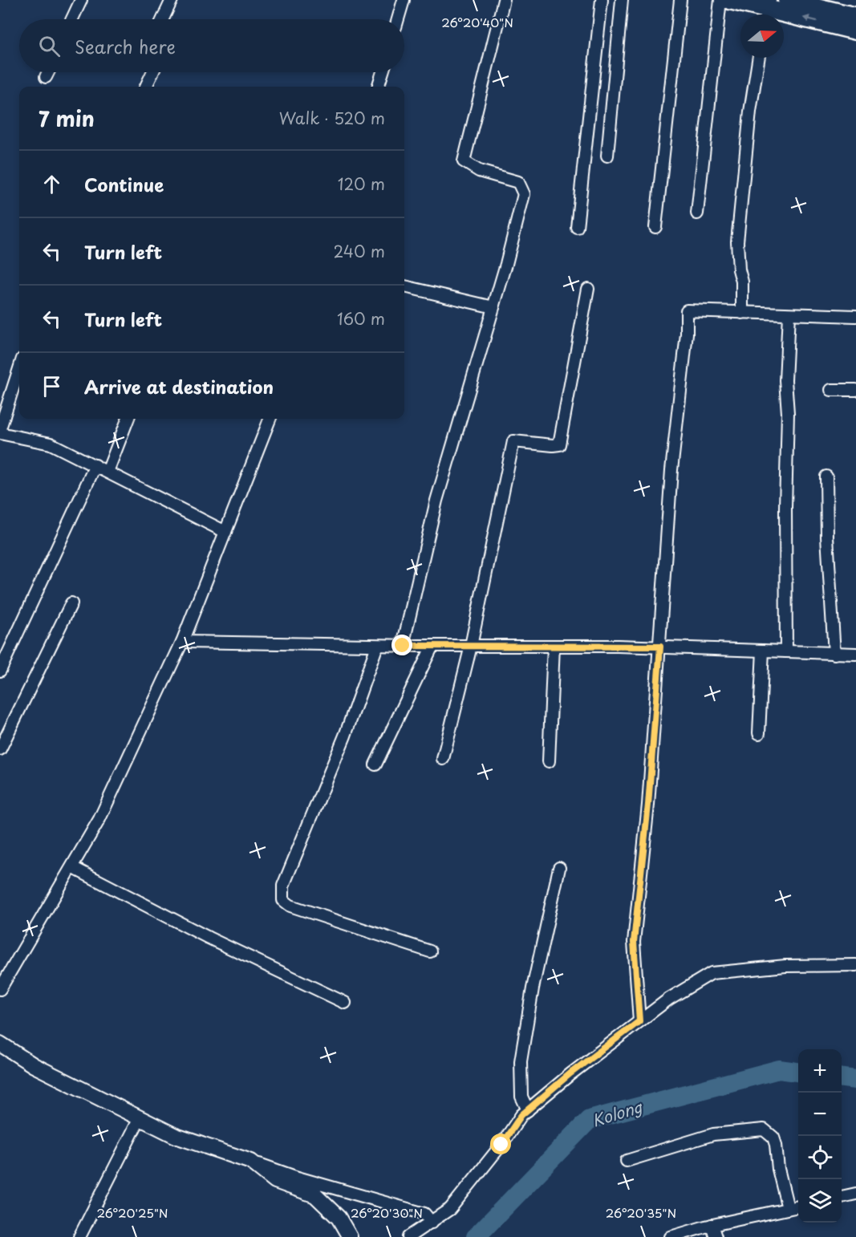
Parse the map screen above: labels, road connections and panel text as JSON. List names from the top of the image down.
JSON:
{
  "water": ["Kolong"],
  "north": "right",
  "page": {
    "search": "Search here",
    "heading": ["7 min", "Walk · 520 m"],
    "list": [
      ["Continue", "120 m"],
      ["Turn left", "240 m"],
      ["Turn left", "160 m"],
      "Arrive at destination"
    ],
    "map_buttons": ["+", "−"]
  },
  "coordinates": [
    "26°20'40\"N",
    "26°20'25\"N",
    "26°20'30\"N",
    "26°20'35\"N"
  ]
}
